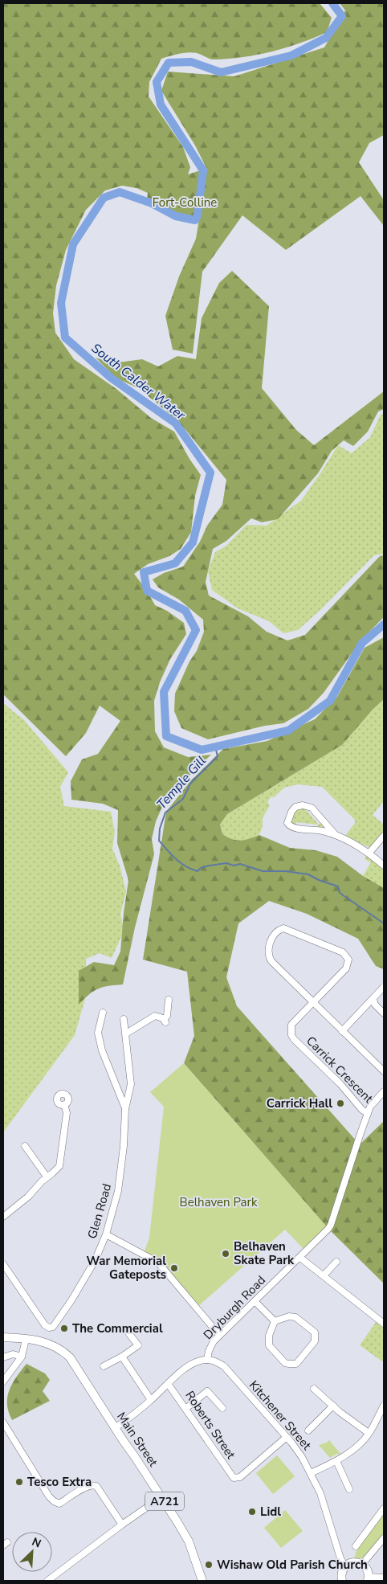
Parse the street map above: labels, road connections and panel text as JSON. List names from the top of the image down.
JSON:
{
  "streets": {
    "main road": ["Main Street", "A721"],
    "street": [
      "Carrick Crescent",
      "Glen Road",
      "Dryburgh Road",
      "Kitchener Street",
      "Roberts Street"
    ]
  },
  "crossings": [
    ["Carrick Crescent", "Dryburgh Road"],
    ["Dryburgh Road", "Kitchener Street"],
    ["Dryburgh Road", "Roberts Street"],
    ["Dryburgh Road", "Main Street"],
    ["Kitchener Street", "Roberts Street"],
    ["Main Street", "A721"]
  ],
  "water": ["South Calder Water", "Temple Gill"],
  "parks": ["Fort-Colline", "Belhaven Park"],
  "places": [
    "Carrick Hall",
    "Belhaven Skate Park",
    "War Memorial Gateposts",
    "The Commercial",
    "Tesco Extra",
    "Lidl",
    "Wishaw Old Parish Church"
  ],
  "north": "top right"
}
